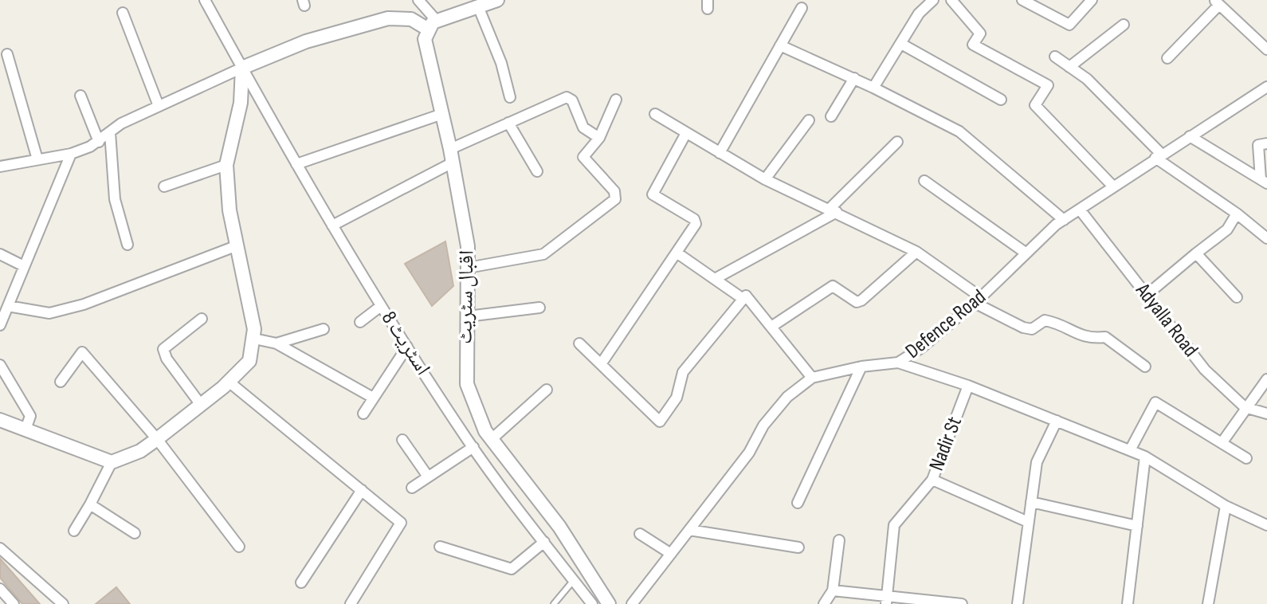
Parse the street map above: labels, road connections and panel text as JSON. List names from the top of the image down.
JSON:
{
  "streets": {
    "street": [
      "اقبال سٹریٹ",
      "Adyalla Road",
      "Defence Road",
      "اسٹریٹ 8",
      "Nadir St"
    ]
  },
  "crossings": [
    ["Adyalla Road", "Defence Road"]
  ]
}
